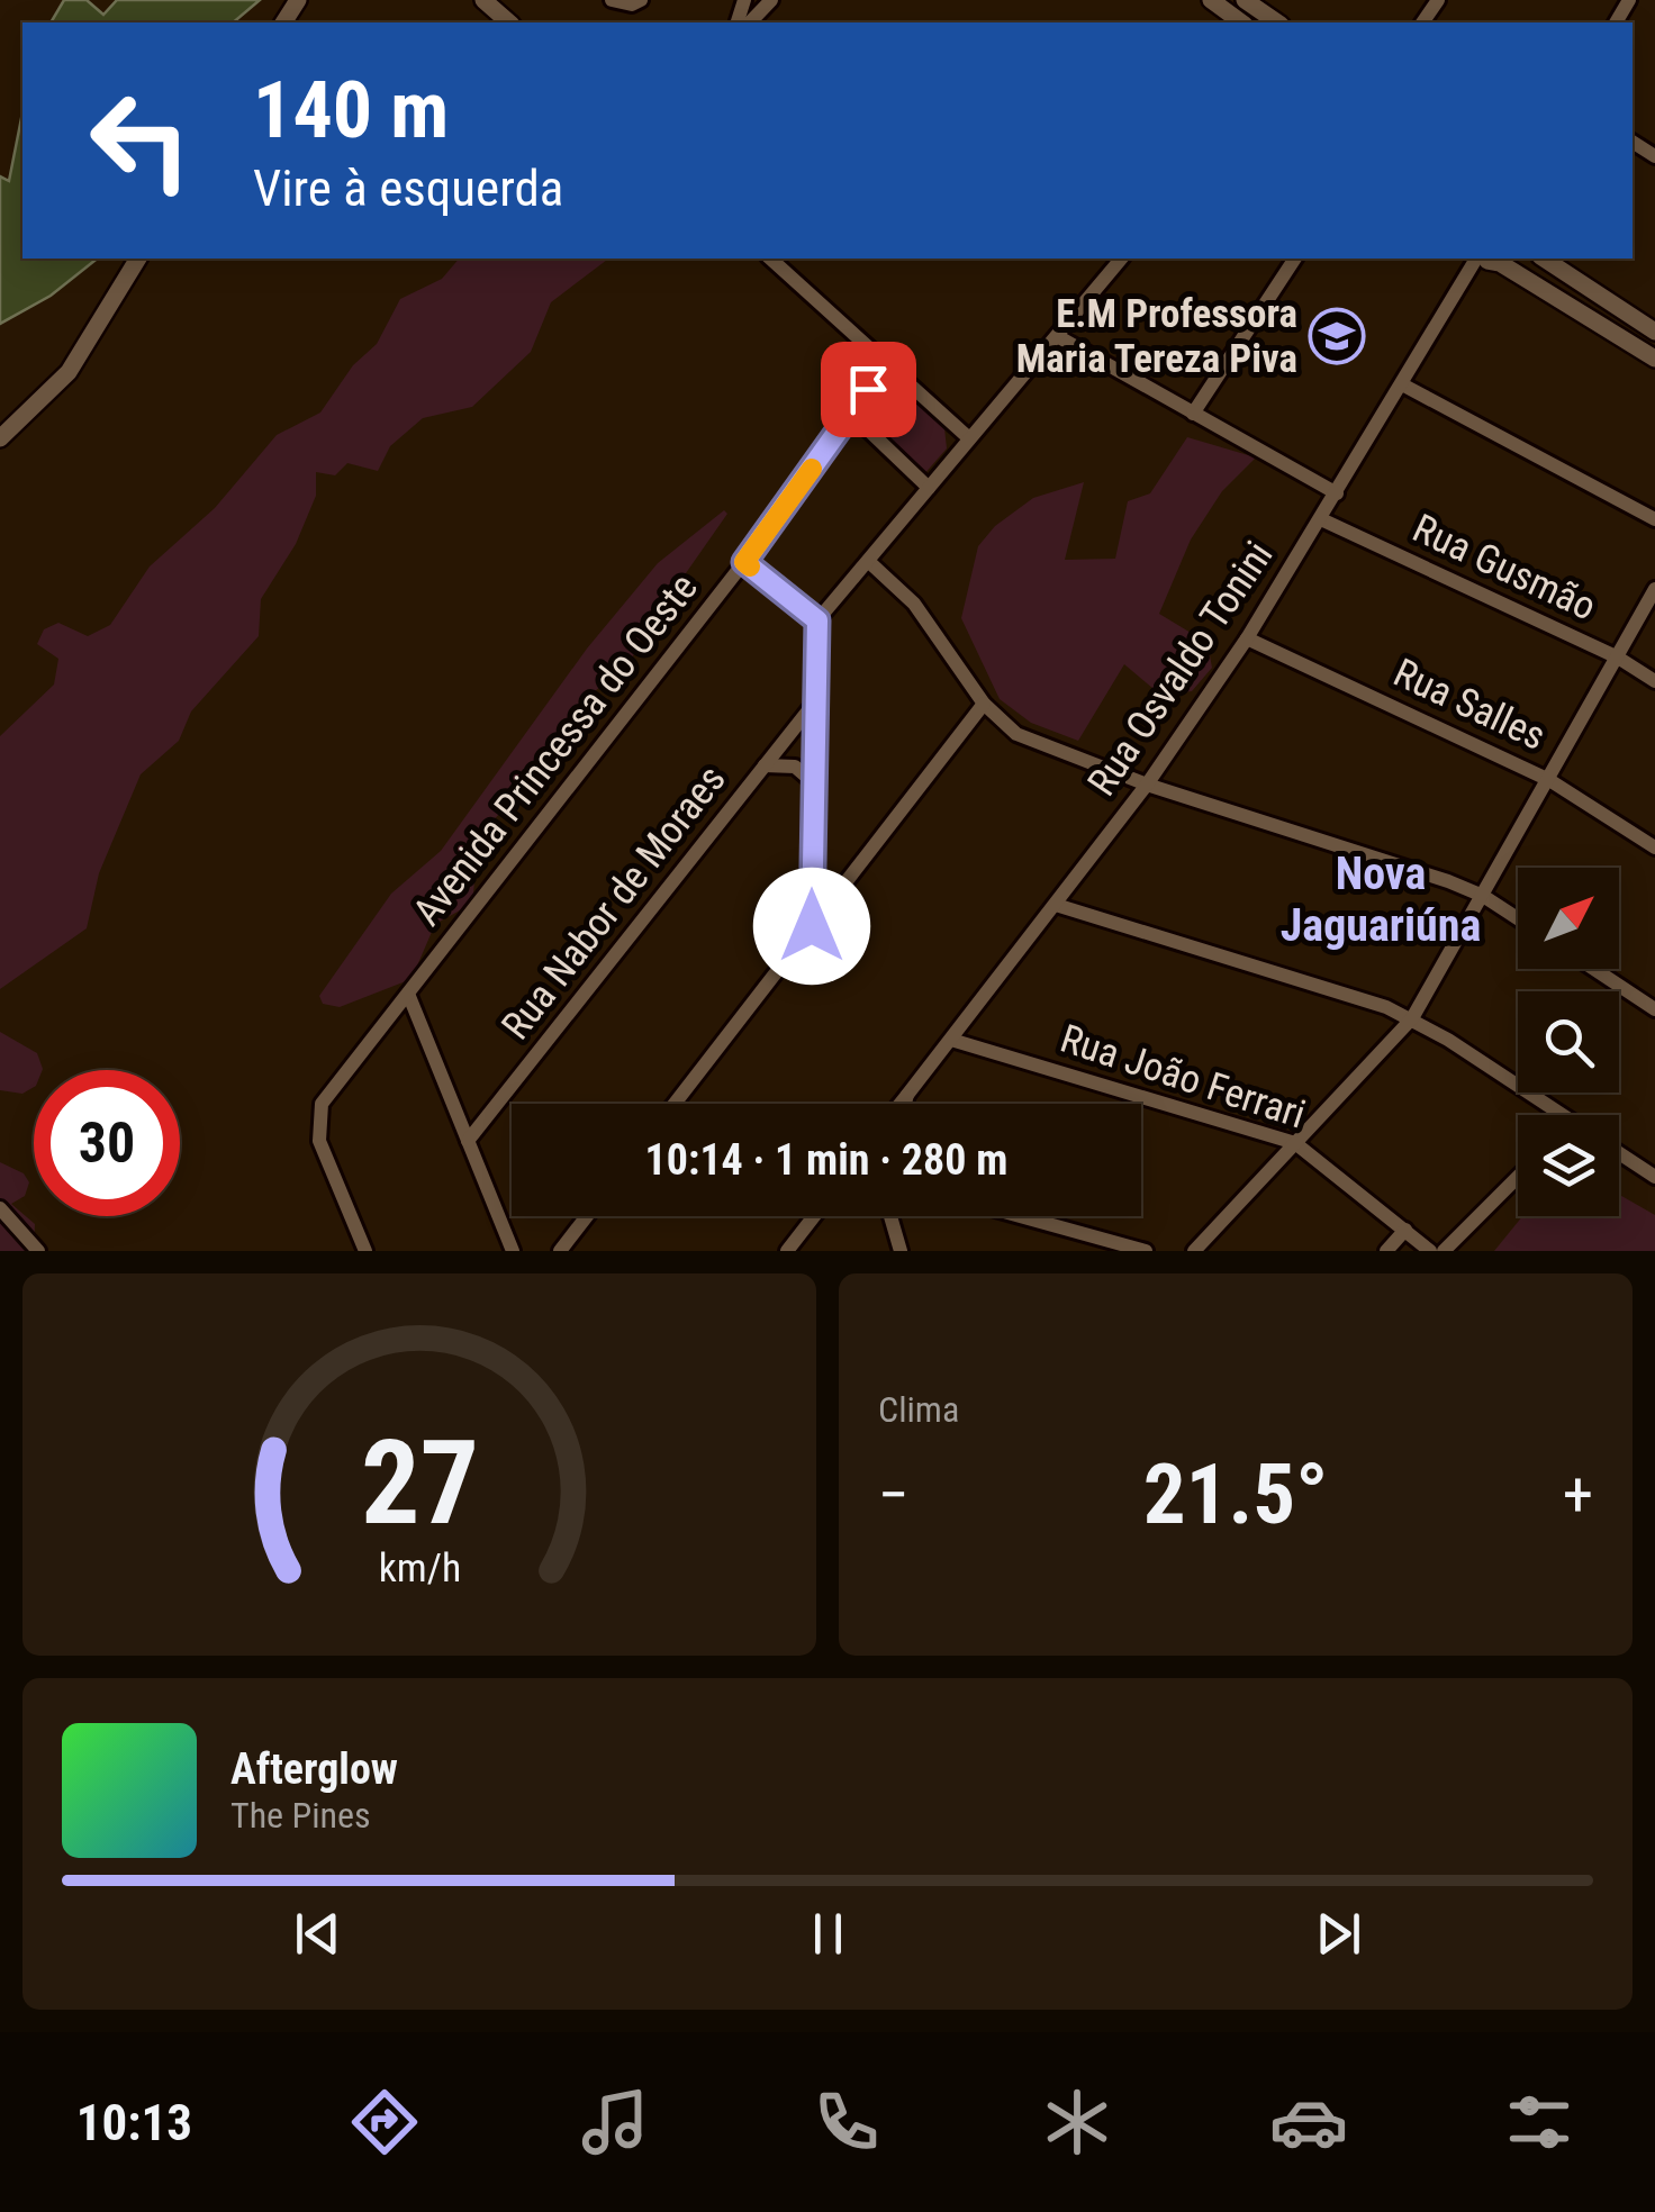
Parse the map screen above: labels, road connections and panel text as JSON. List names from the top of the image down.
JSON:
{
  "streets": {
    "street": [
      "Rua Gusmão",
      "Rua Osvaldo Tonini",
      "Rua Salles",
      "Avenida Princessa do Oeste",
      "Rua Nabor de Moraes",
      "Rua João Ferrari"
    ]
  },
  "crossings": [
    ["Rua Gusmão", "Rua Osvaldo Tonini"],
    ["Rua Osvaldo Tonini", "Rua Salles"],
    ["Rua Osvaldo Tonini", "Rua João Ferrari"]
  ],
  "districts": ["Nova Jaguariúna"],
  "places": {
    "school or university": ["E.M Professora Maria Tereza Piva"]
  },
  "north": "top right",
  "page": {
    "turn": ["140 m", "Vire à esquerda"],
    "limit": "30",
    "trip": "10:14 · 1 min · 280 m",
    "tile": "Clima",
    "heat": ["−", "21.5°", "+"],
    "song": ["Afterglow", "The Pines"],
    "tabs": "10:13",
    "gauge": ["27", "km/h"]
  }
}
